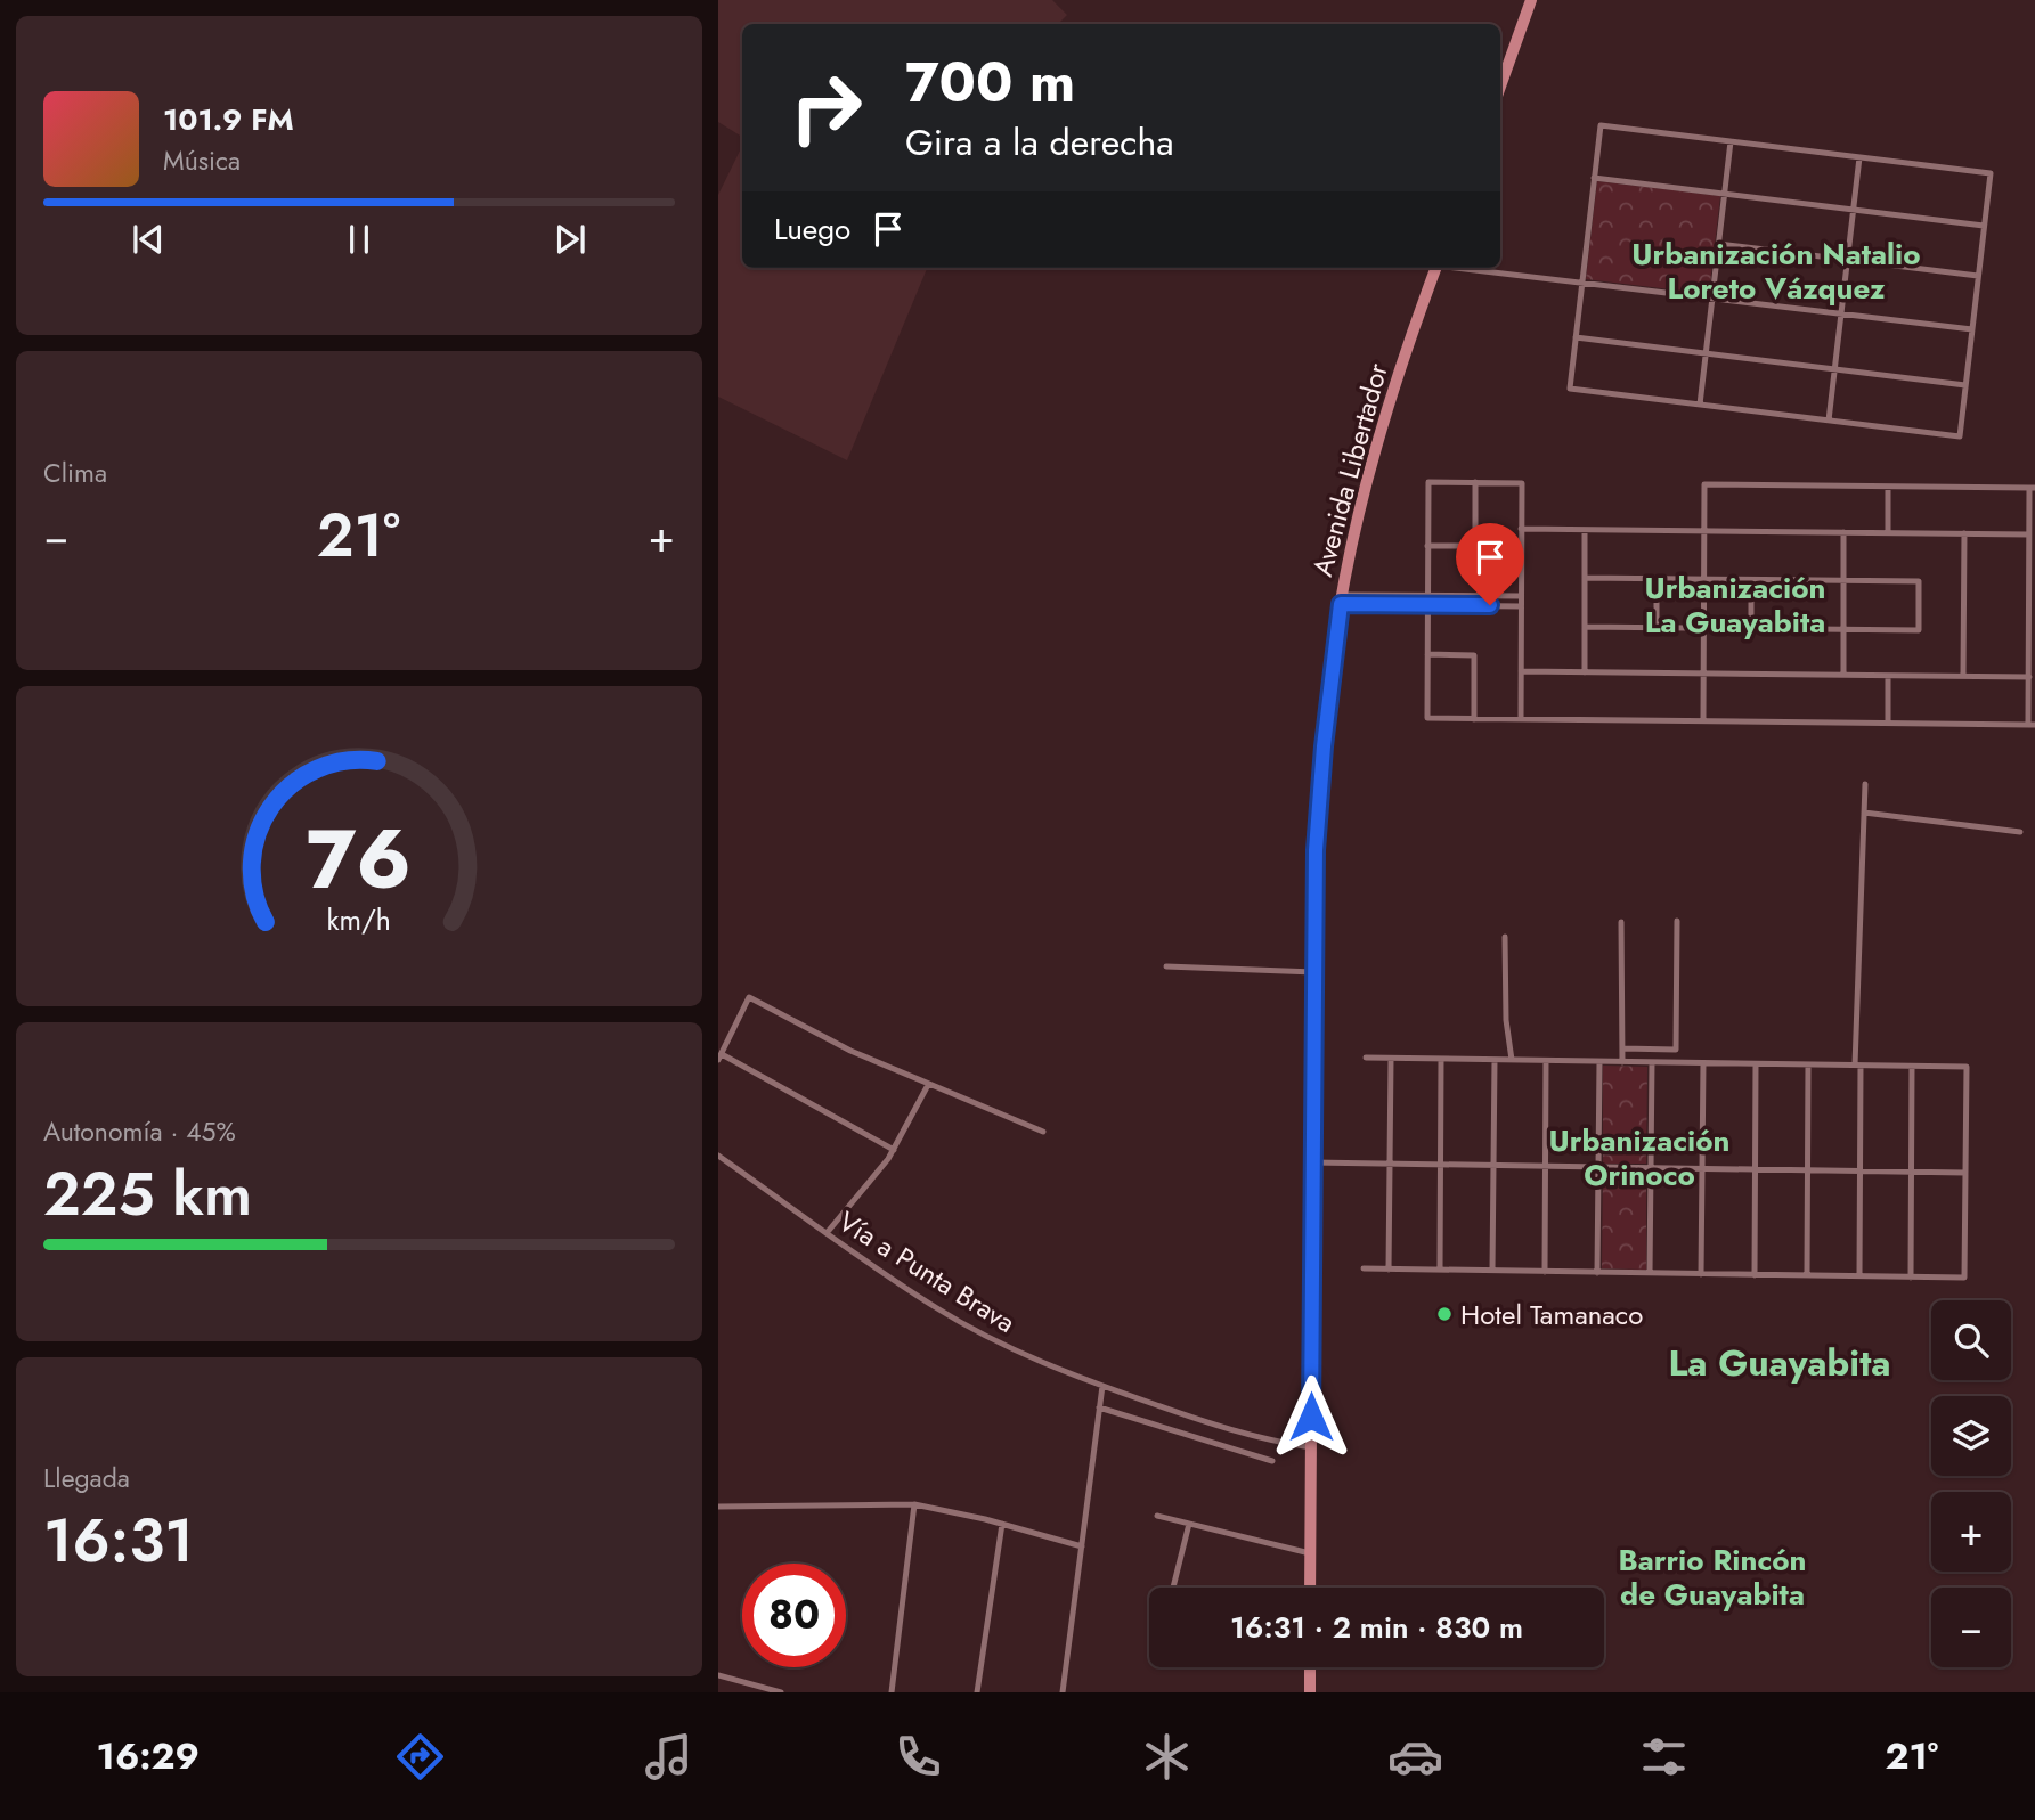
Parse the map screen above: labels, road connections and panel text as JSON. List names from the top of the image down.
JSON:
{
  "streets": {
    "highway": ["Avenida Libertador"],
    "street": ["Vía a Punta Brava"]
  },
  "crossings": [
    ["Avenida Libertador", "Vía a Punta Brava"]
  ],
  "districts": [
    "Urbanización Natalio Loreto Vázquez",
    "Urbanización La Guayabita",
    "Urbanización Orinoco",
    "La Guayabita",
    "Barrio Rincón de Guayabita"
  ],
  "places": ["Hotel Tamanaco"],
  "page": {
    "turn": ["700 m", "Gira a la derecha"],
    "song": ["101.9 FM", "Música"],
    "then": "Luego",
    "tile": [
      "Clima",
      ["Autonomía · 45%", "225 km"],
      ["Llegada", "16:31"]
    ],
    "heat": ["−", "21°", "+"],
    "map_buttons": ["+", "−"],
    "limit": "80",
    "trip": "16:31 · 2 min · 830 m",
    "tabs": ["16:29", "21°"],
    "gauge": ["76", "km/h"]
  }
}
